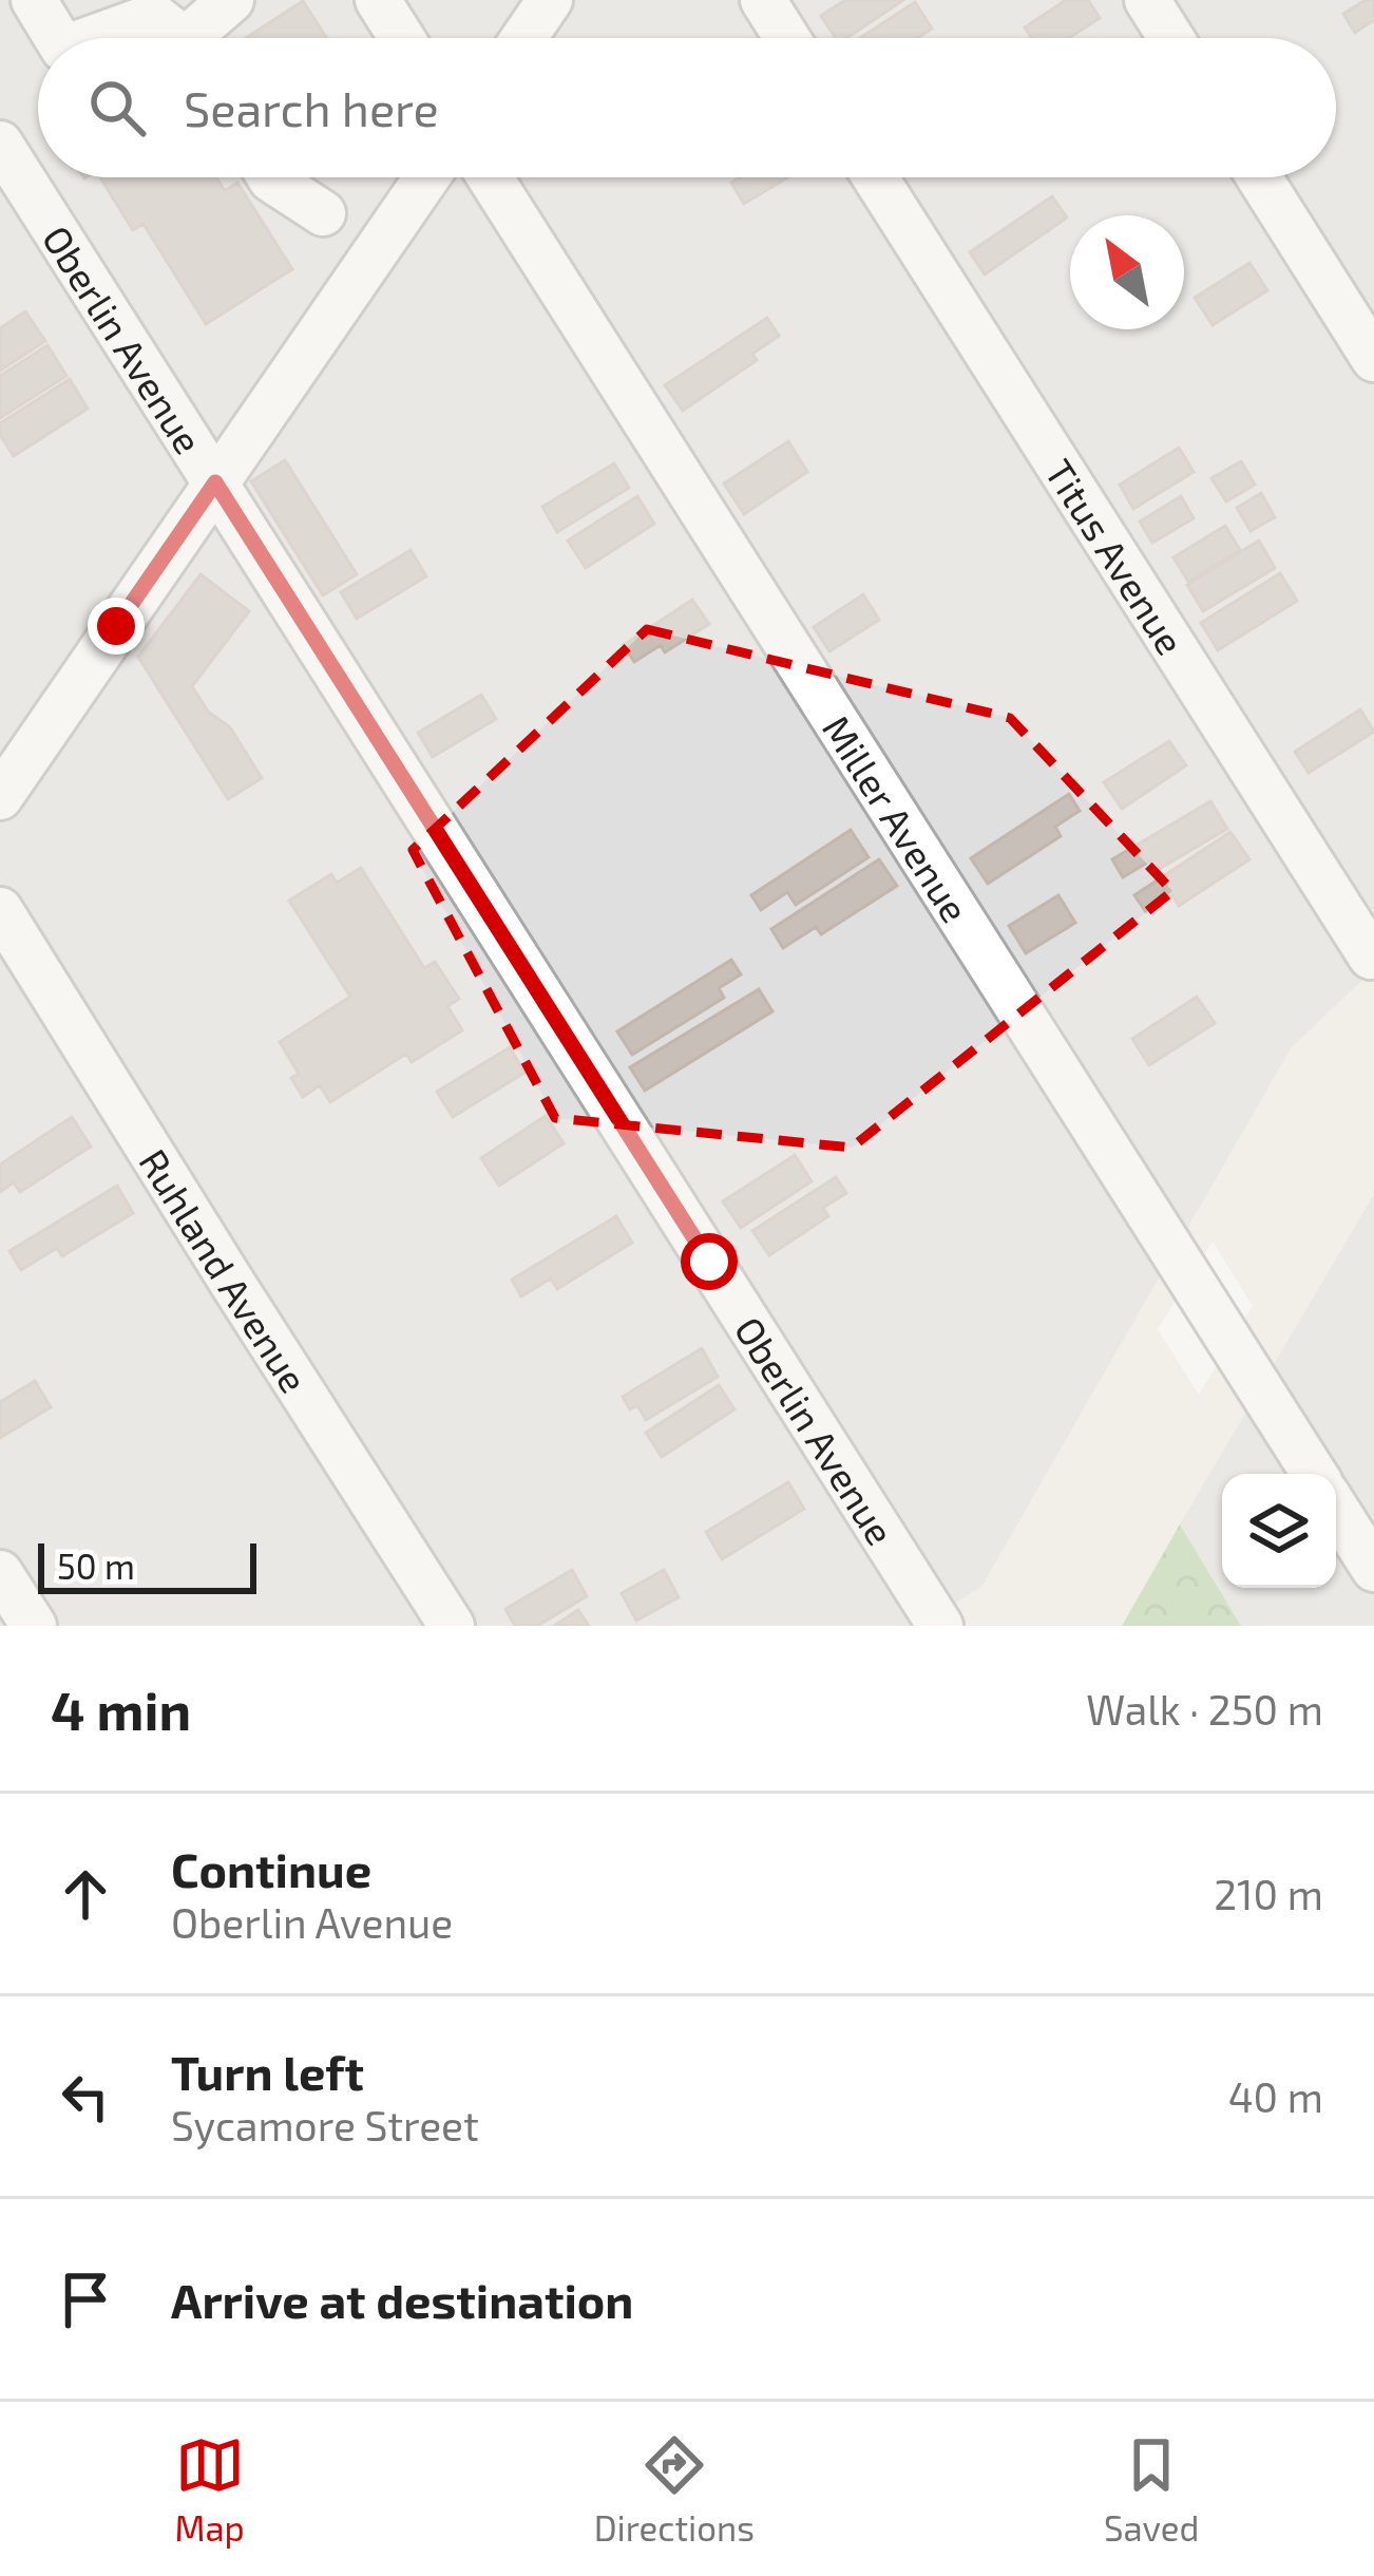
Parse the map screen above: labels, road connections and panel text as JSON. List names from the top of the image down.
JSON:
{
  "streets": {
    "street": [
      "Oberlin Avenue",
      "Titus Avenue",
      "Miller Avenue",
      "Ruhland Avenue"
    ]
  },
  "scale_bar": "50 m",
  "north": "top left",
  "page": {
    "search": "Search here",
    "scale": "50 m",
    "heading": ["4 min", "Walk · 250 m"],
    "list": [
      ["Continue", "Oberlin Avenue", "210 m"],
      ["Turn left", "Sycamore Street", "40 m"],
      "Arrive at destination"
    ],
    "nav": ["Map", "Directions", "Saved"]
  }
}
